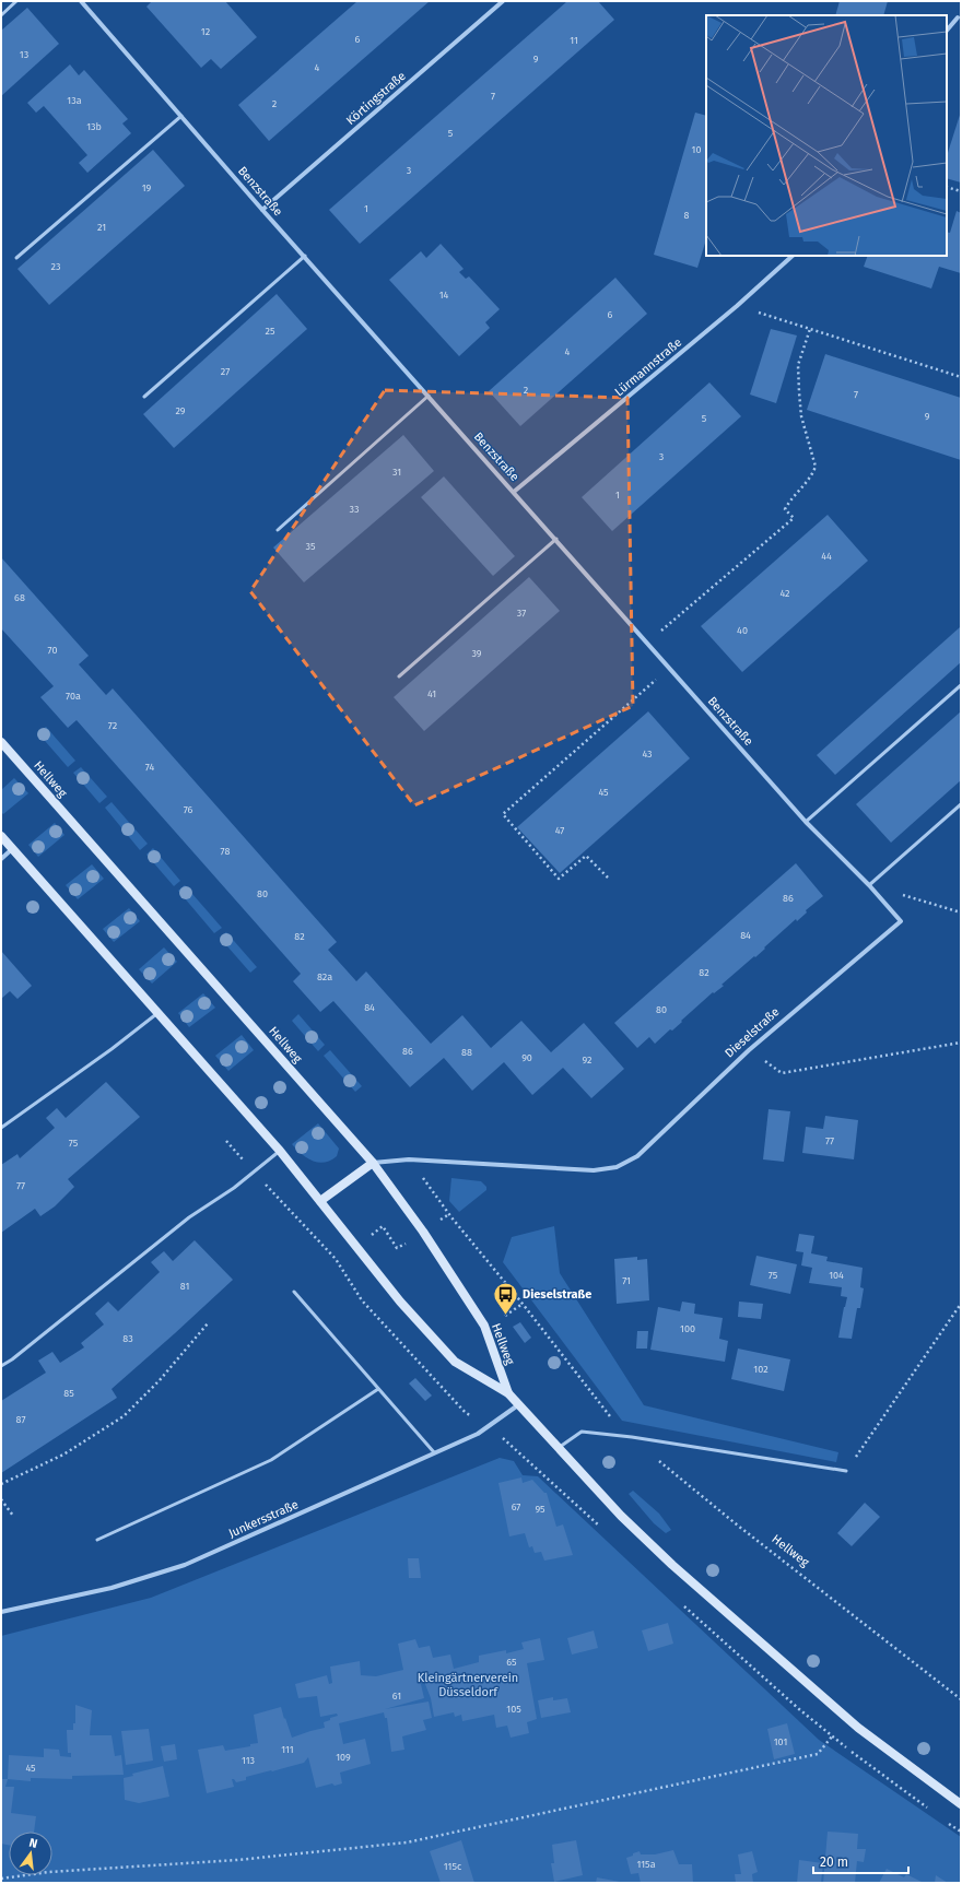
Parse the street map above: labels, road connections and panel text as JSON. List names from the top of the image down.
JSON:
{
  "streets": {
    "main road": ["Hellweg"],
    "street": [
      "Körtingstraße",
      "Benzstraße",
      "Lürmannstraße",
      "Dieselstraße",
      "Junkersstraße"
    ]
  },
  "crossings": [
    ["Körtingstraße", "Benzstraße"],
    ["Benzstraße", "Lürmannstraße"],
    ["Benzstraße", "Dieselstraße"],
    ["Hellweg", "Dieselstraße"],
    ["Hellweg", "Junkersstraße"]
  ],
  "parks": ["Kleingärtnerverein Düsseldorf"],
  "places": {
    "bus stop": ["Dieselstraße"]
  },
  "house_numbers": [
    "12",
    "6",
    "11",
    "13",
    "9",
    "4",
    "7",
    "13a",
    "2",
    "13b",
    "5",
    "10",
    "3",
    "19",
    "1",
    "8",
    "21",
    "23",
    "14",
    "6",
    "25",
    "4",
    "27",
    "2",
    "7",
    "29",
    "9",
    "5",
    "3",
    "31",
    "1",
    "33",
    "35",
    "44",
    "42",
    "68",
    "37",
    "40",
    "70",
    "39",
    "41",
    "70a",
    "72",
    "43",
    "74",
    "45",
    "76",
    "47",
    "78",
    "80",
    "86",
    "84",
    "82",
    "82",
    "82a",
    "84",
    "80",
    "86",
    "88",
    "90",
    "92",
    "77",
    "75",
    "77",
    "75",
    "104",
    "71",
    "81",
    "100",
    "83",
    "102",
    "85",
    "87",
    "67",
    "95",
    "65",
    "61",
    "105",
    "101",
    "111",
    "109",
    "113",
    "45",
    "115a",
    "115c"
  ],
  "scale_bar": "20 m",
  "north": "top"
}
